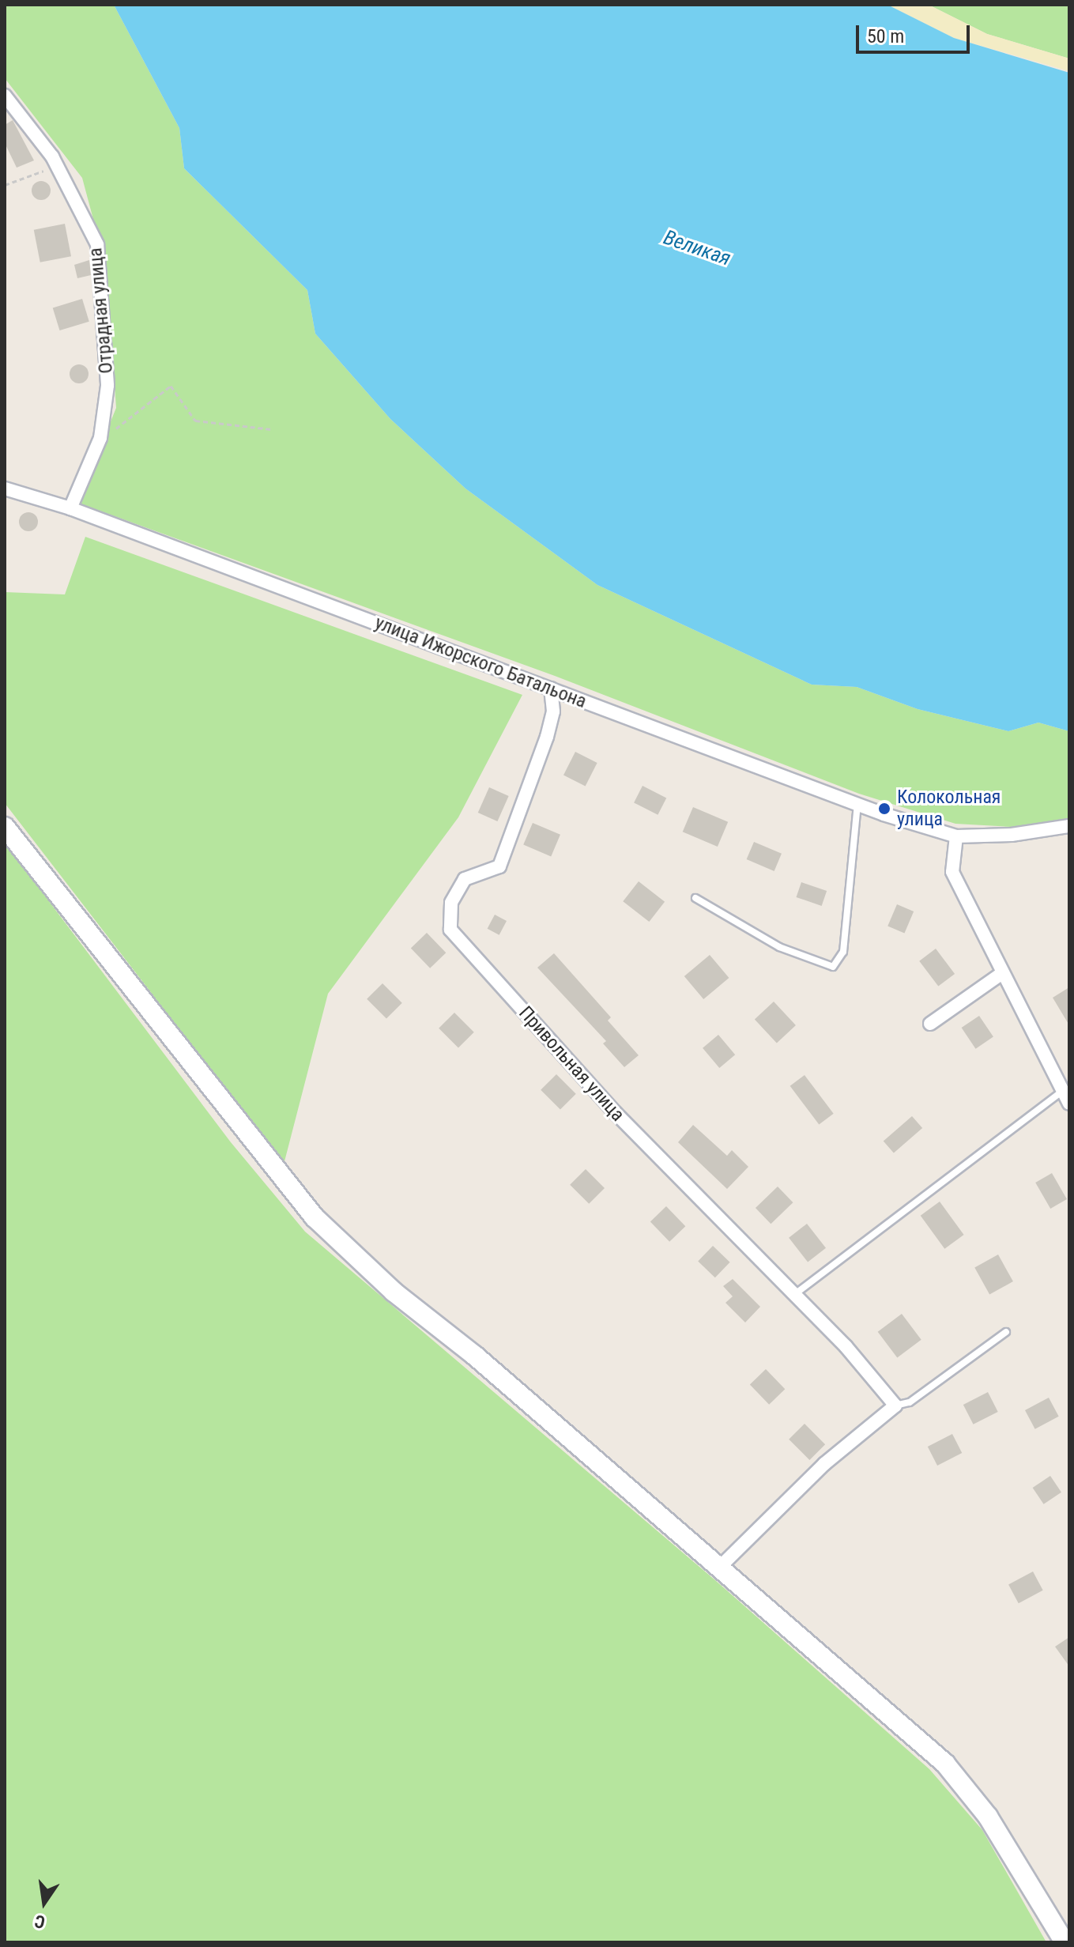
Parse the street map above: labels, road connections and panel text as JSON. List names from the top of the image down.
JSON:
{
  "streets": {
    "street": ["Отрадная улица", "улица Ижорского Батальона", "Привольная улица"]
  },
  "crossings": [
    ["Отрадная улица", "улица Ижорского Батальона"],
    ["улица Ижорского Батальона", "Привольная улица"]
  ],
  "water": ["Великая"],
  "places": ["Колокольная улица"],
  "scale_bar": "50 m",
  "north": "bottom"
}
